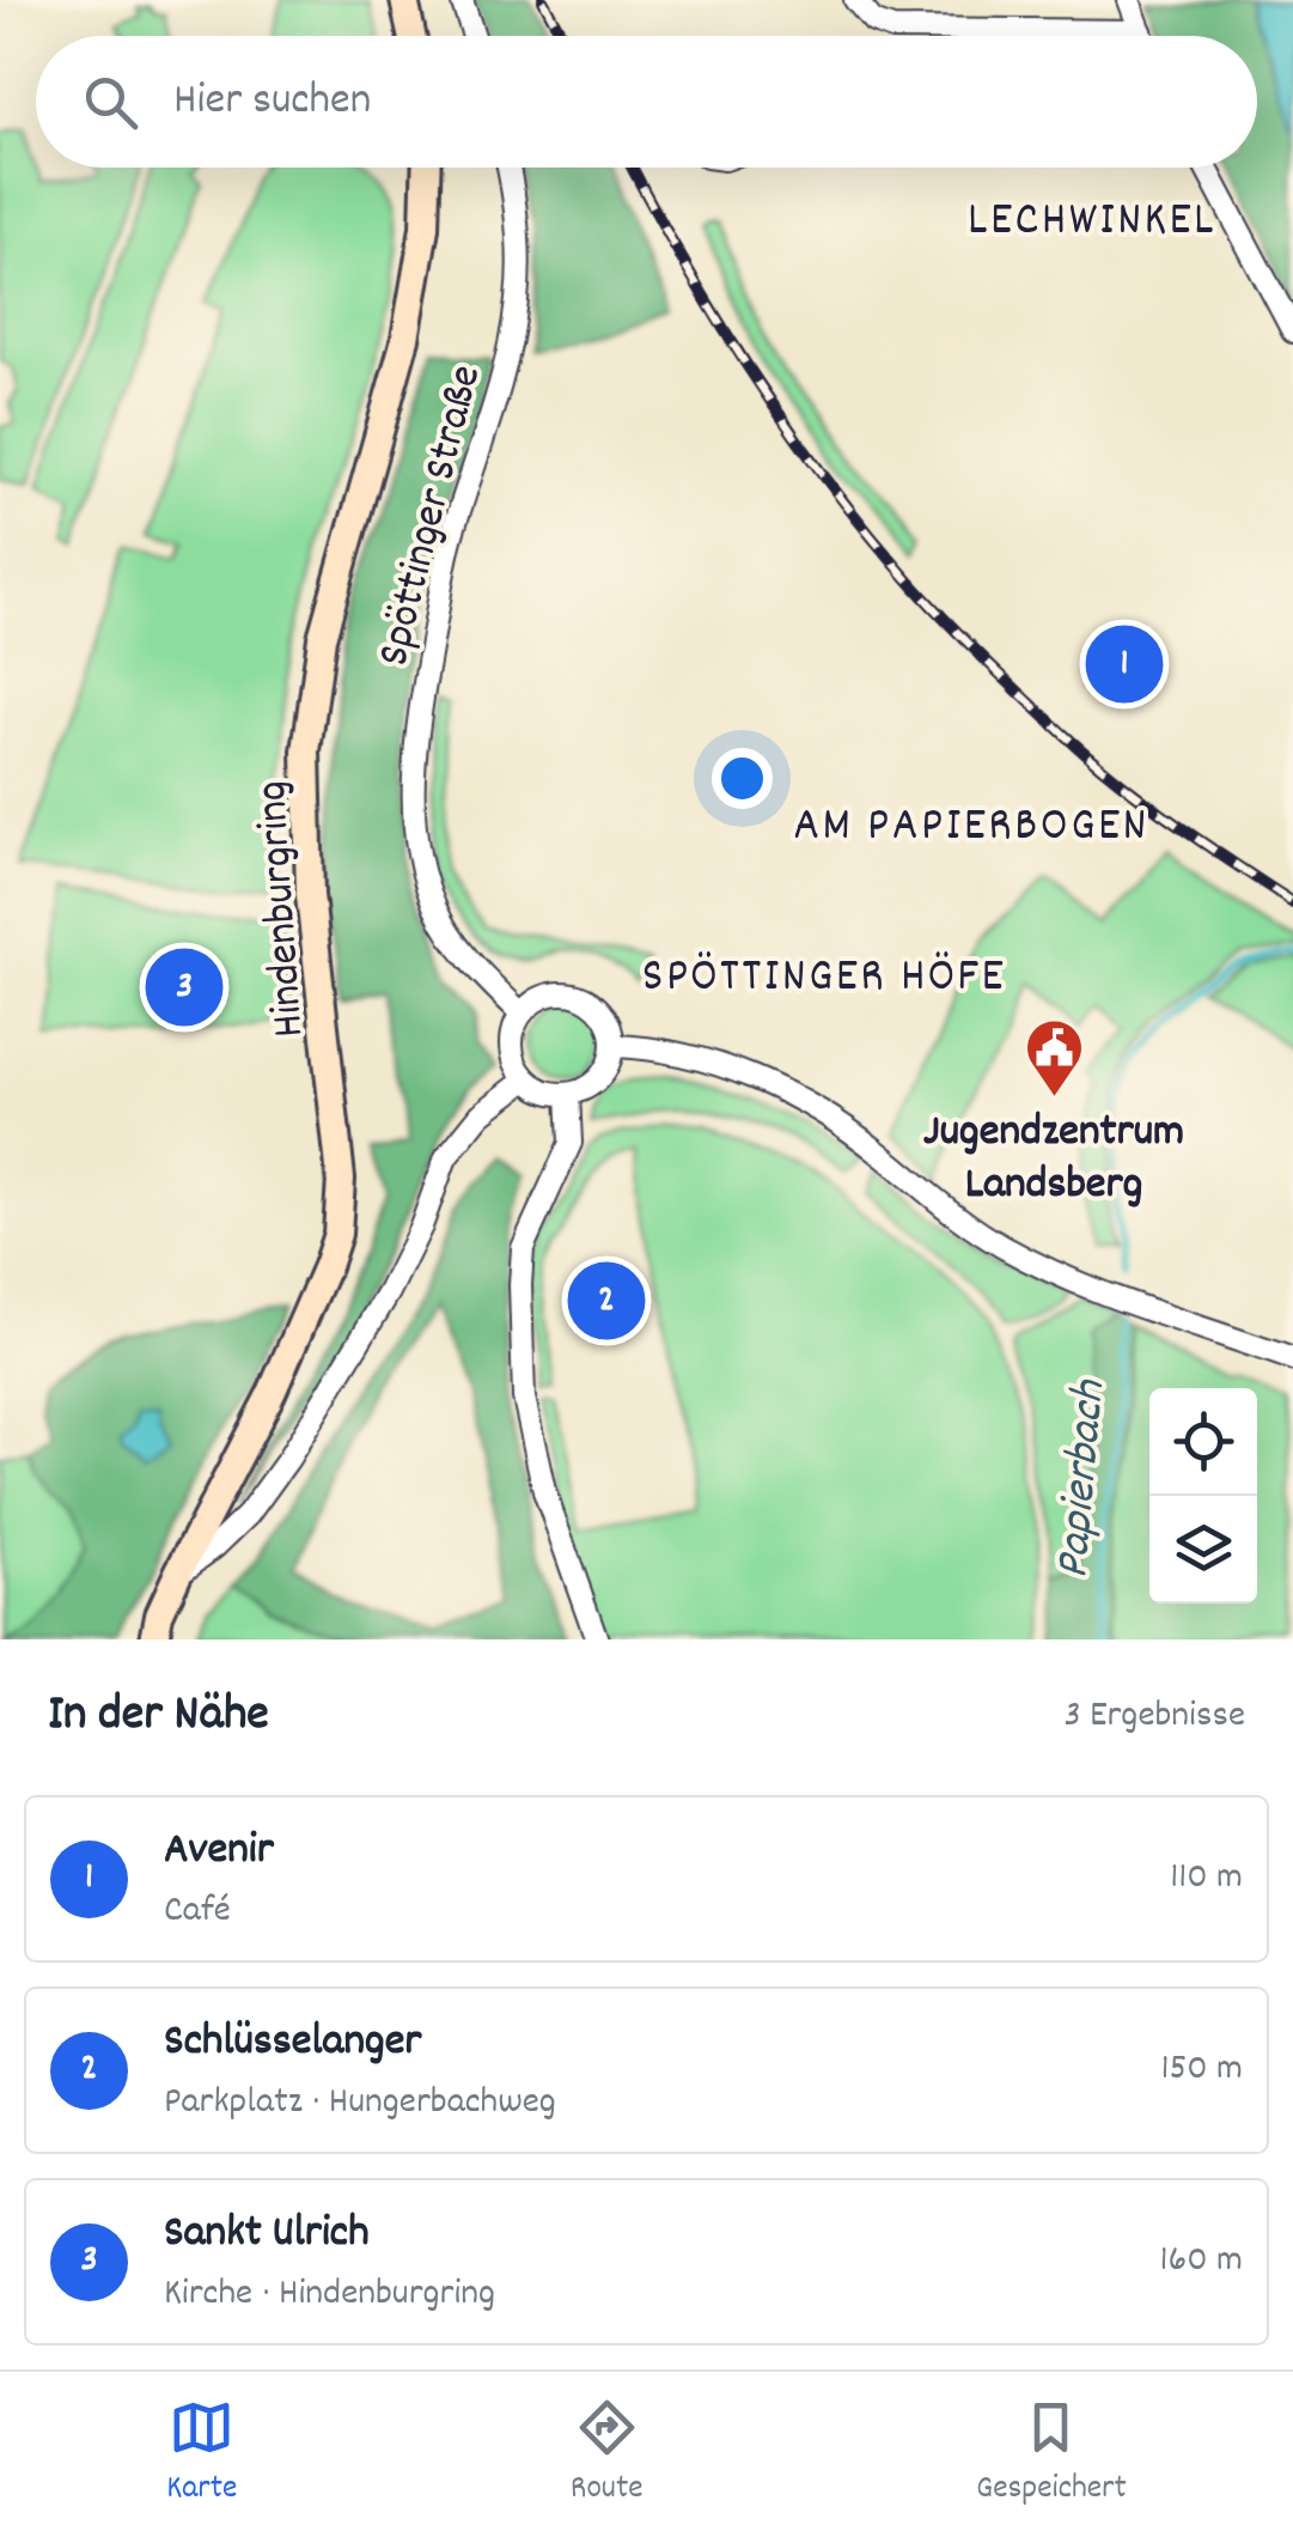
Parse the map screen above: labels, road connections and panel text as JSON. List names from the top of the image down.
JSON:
{
  "streets": {
    "main road": ["Hindenburgring"],
    "street": ["Spöttinger Straße"]
  },
  "districts": ["LECHWINKEL", "AM PAPIERBOGEN", "SPÖTTINGER HÖFE"],
  "water": ["Papierbach"],
  "places": {
    "public building": ["Jugendzentrum Landsberg"]
  },
  "page": {
    "search": "Hier suchen",
    "pins": ["1", "3", "2"],
    "heading": ["In der Nähe", "3 Ergebnisse"],
    "list": [
      {
        "mark": "1",
        "name": "Avenir",
        "note": "Café",
        "value": "110 m"
      },
      {
        "mark": "2",
        "name": "Schlüsselanger",
        "note": "Parkplatz · Hungerbachweg",
        "value": "150 m"
      },
      {
        "mark": "3",
        "name": "Sankt Ulrich",
        "note": "Kirche · Hindenburgring",
        "value": "160 m"
      }
    ],
    "nav": ["Karte", "Route", "Gespeichert"]
  }
}
